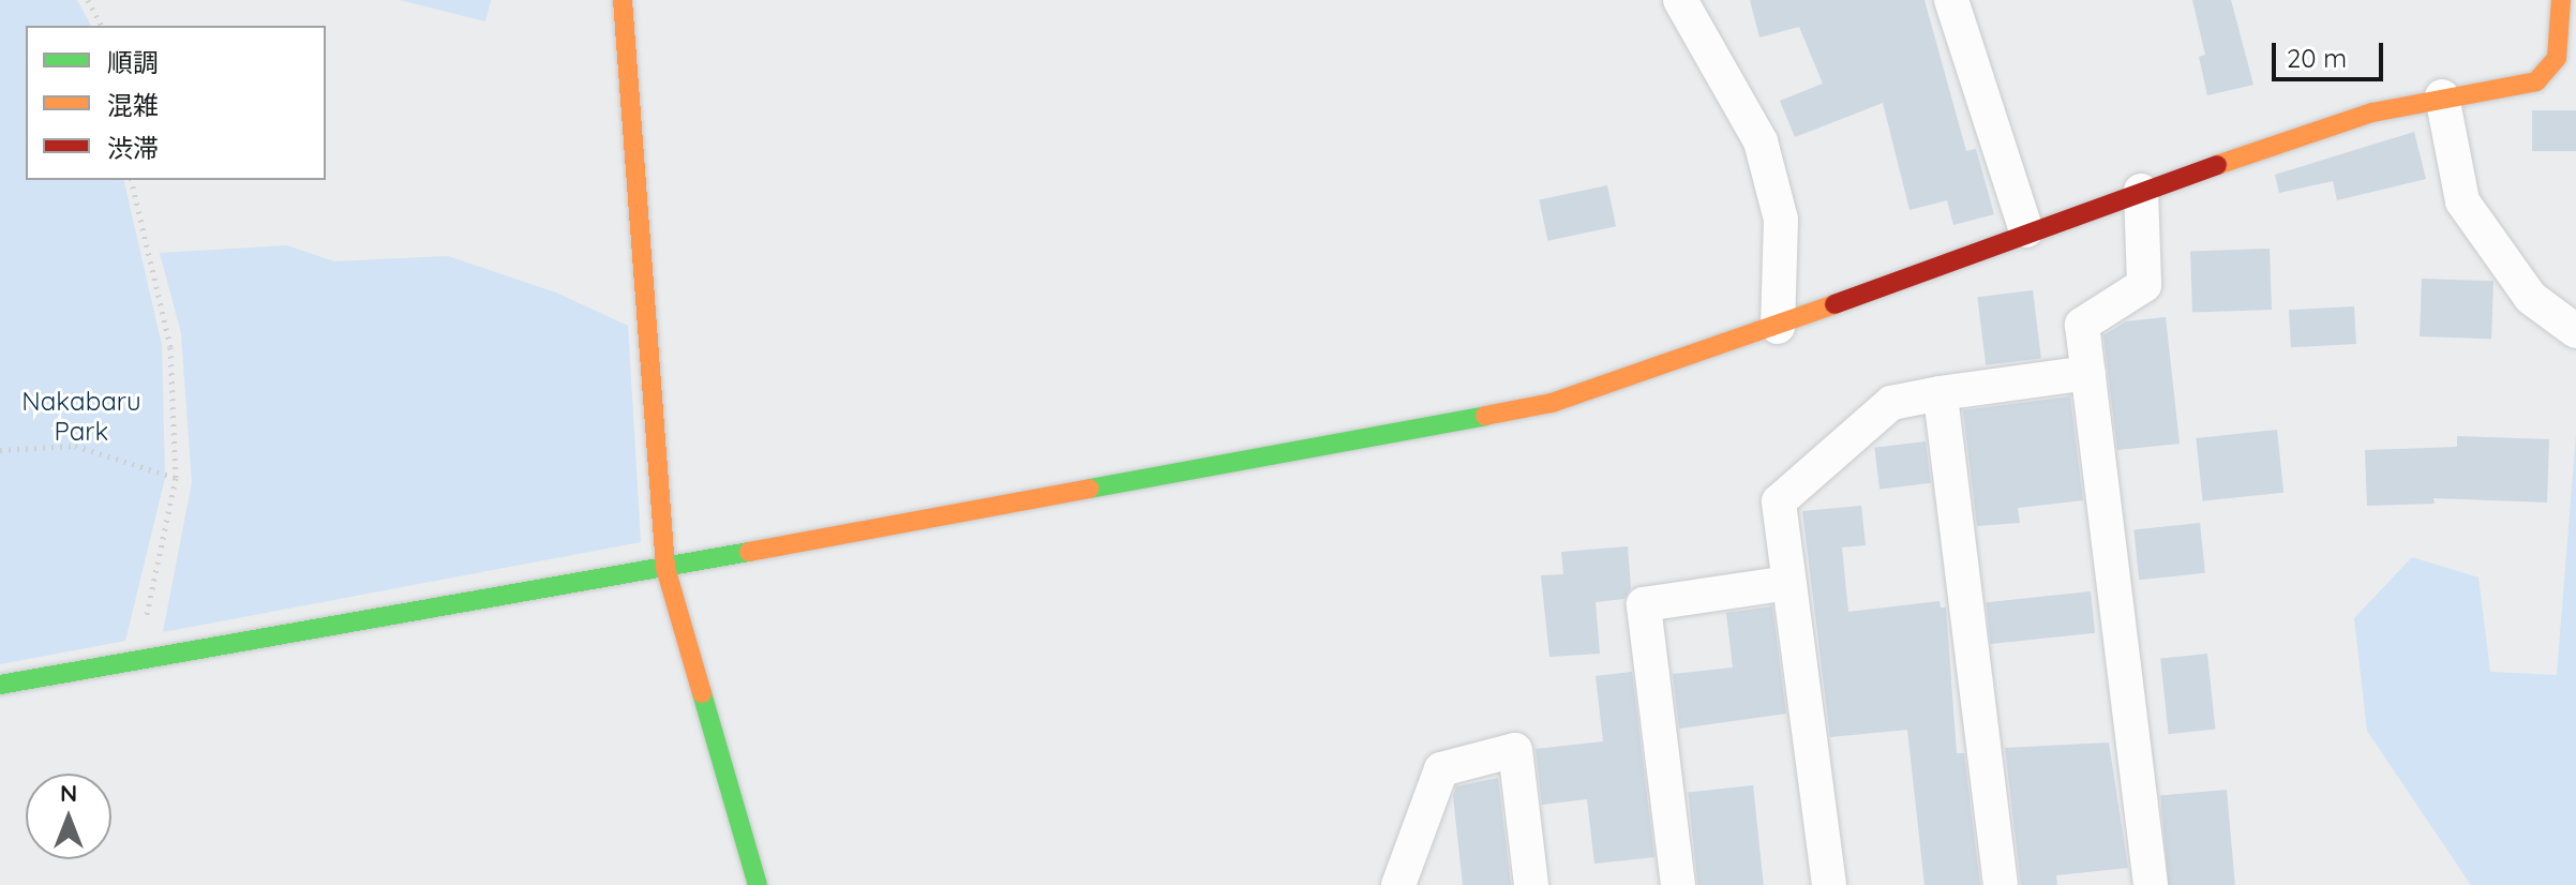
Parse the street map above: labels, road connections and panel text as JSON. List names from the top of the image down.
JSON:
{
  "parks": ["Nakabaru Park"],
  "legend": ["順調", "混雑", "渋滞"],
  "scale_bar": "20 m",
  "north": "top"
}
